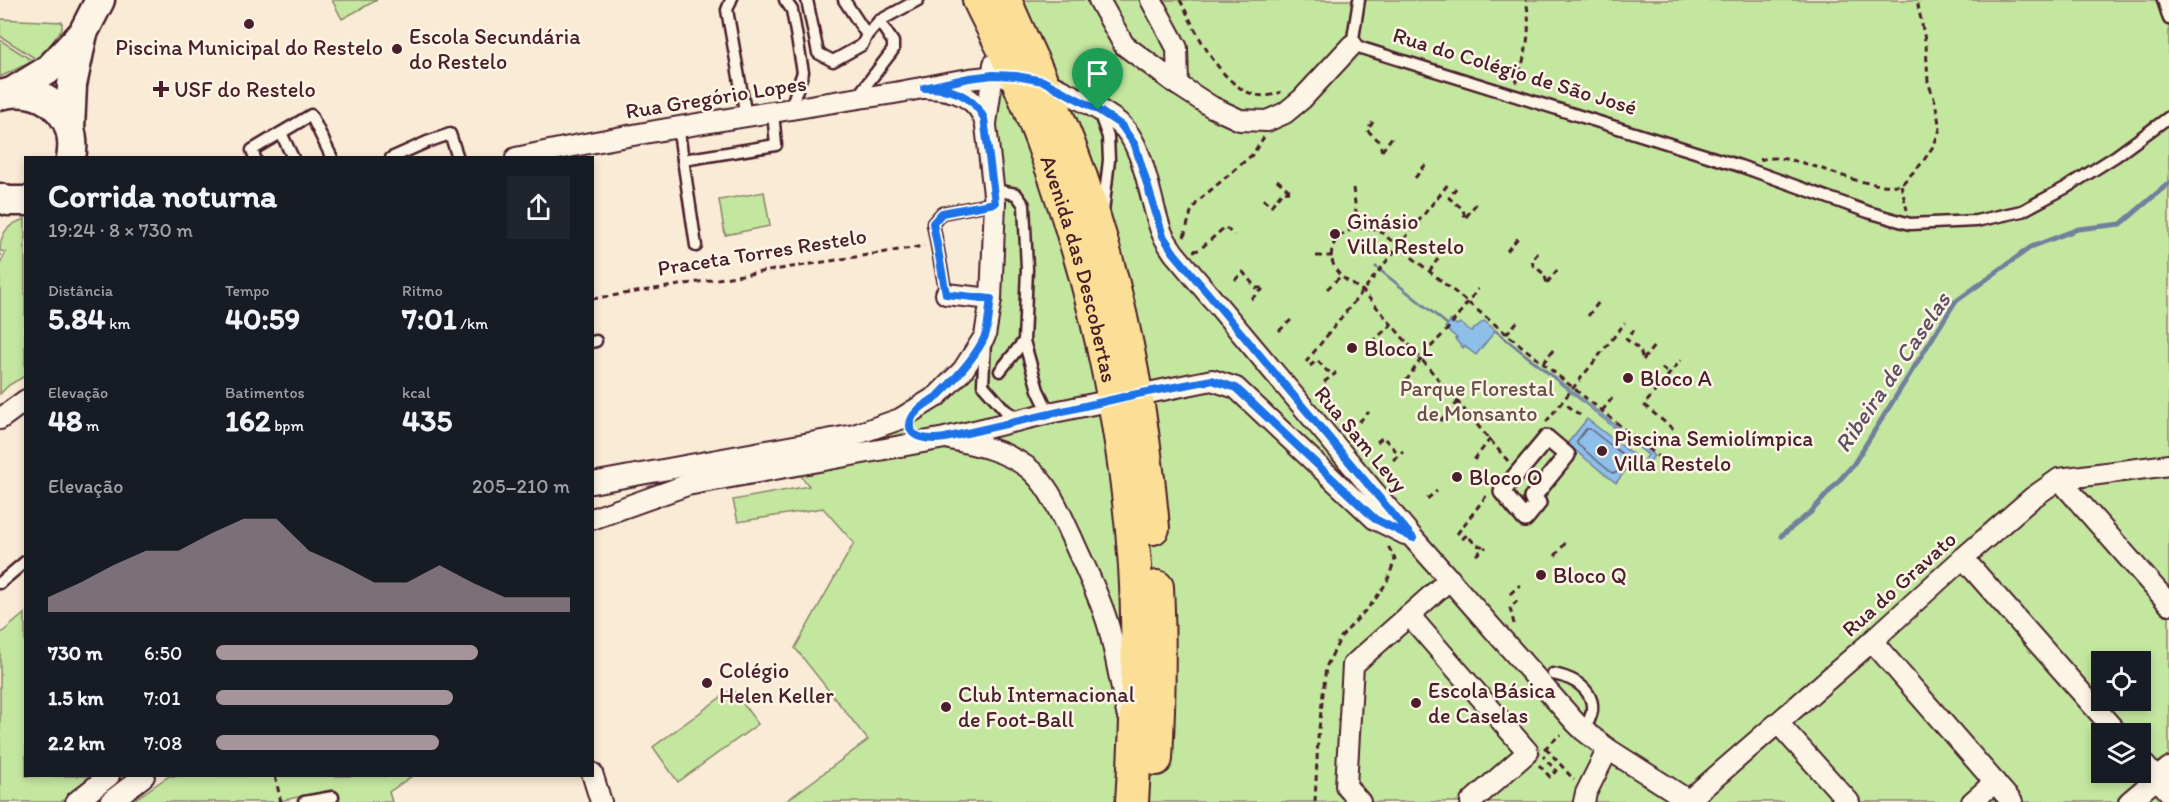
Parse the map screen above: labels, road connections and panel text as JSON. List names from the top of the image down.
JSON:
{
  "streets": {
    "main road": ["Avenida das Descobertas"],
    "street": ["Rua Gregório Lopes", "Rua Sam Levy", "Rua do Gravato"],
    "lane": ["Rua do Colégio de São José", "Praceta Torres Restelo"]
  },
  "crossings": [
    ["Rua Gregório Lopes", "Praceta Torres Restelo"],
    ["Rua Gregório Lopes", "Avenida das Descobertas"],
    ["Rua Gregório Lopes", "Rua Sam Levy"],
    ["Avenida das Descobertas", "Rua Sam Levy"],
    ["Rua Sam Levy", "Rua do Gravato"]
  ],
  "water": ["Ribeira de Caselas"],
  "parks": ["Parque Florestal de Monsanto"],
  "places": {
    "other": [
      "Piscina Municipal do Restelo",
      "Escola Secundária do Restelo",
      "Ginásio Villa Restelo",
      "Bloco L",
      "Bloco A",
      "Piscina Semiolímpica Villa Restelo",
      "Bloco O",
      "Bloco Q",
      "Colégio Helen Keller",
      "Escola Básica de Caselas",
      "Club Internacional de Foot-Ball"
    ],
    "health": ["USF do Restelo"]
  },
  "page": {
    "heading": ["Corrida noturna", "19:24 · 8 × 730 m"],
    "stats": [
      ["Distância", "5.84 km"],
      ["Tempo", "40:59"],
      ["Ritmo", "7:01 /km"],
      ["Elevação", "48 m"],
      ["Batimentos", "162 bpm"],
      ["kcal", "435"]
    ],
    "chart": ["Elevação", "205–210 m"],
    "list": [
      {
        "name": "730 m",
        "note": "6:50"
      },
      {
        "name": "1.5 km",
        "note": "7:01"
      },
      {
        "name": "2.2 km",
        "note": "7:08"
      }
    ]
  }
}
